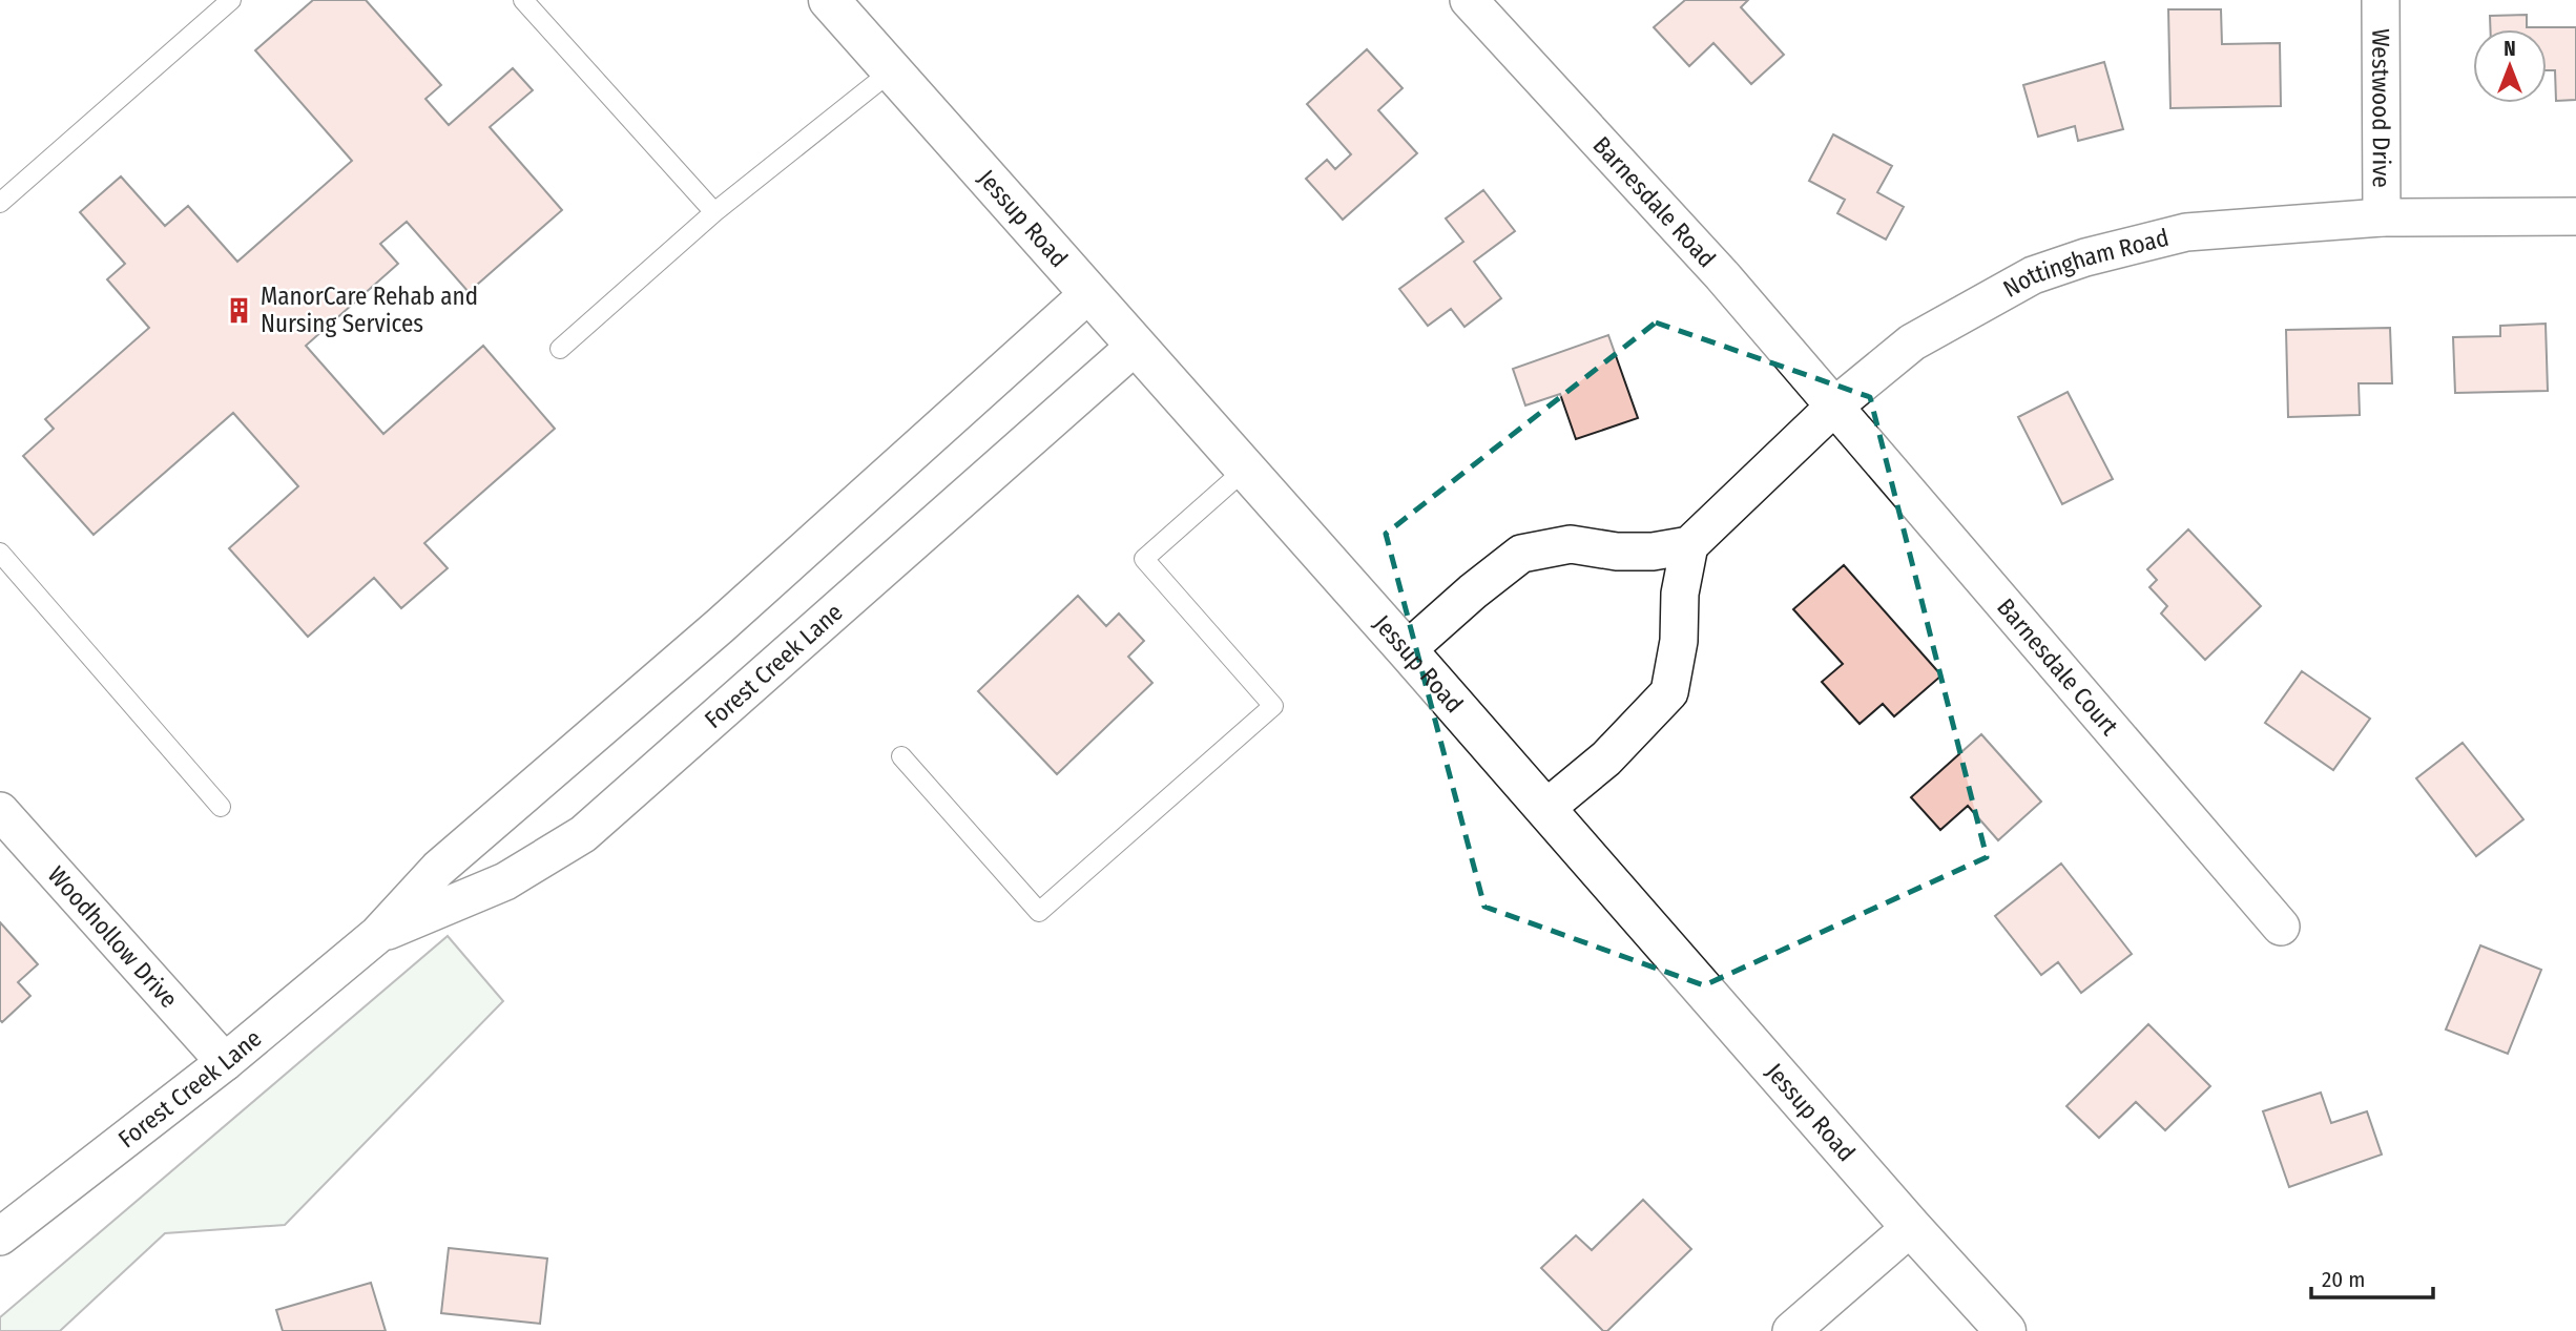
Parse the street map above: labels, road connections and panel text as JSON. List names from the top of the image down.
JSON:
{
  "streets": {
    "street": [
      "Westwood Drive",
      "Barnesdale Road",
      "Jessup Road",
      "Nottingham Road",
      "Forest Creek Lane",
      "Barnesdale Court",
      "Woodhollow Drive"
    ]
  },
  "crossings": [
    ["Westwood Drive", "Nottingham Road"],
    ["Barnesdale Road", "Nottingham Road"],
    ["Barnesdale Road", "Barnesdale Court"],
    ["Jessup Road", "Forest Creek Lane"],
    ["Nottingham Road", "Barnesdale Court"],
    ["Forest Creek Lane", "Woodhollow Drive"]
  ],
  "places": {
    "building": ["ManorCare Rehab and Nursing Services"]
  },
  "scale_bar": "20 m",
  "north": "top"
}
